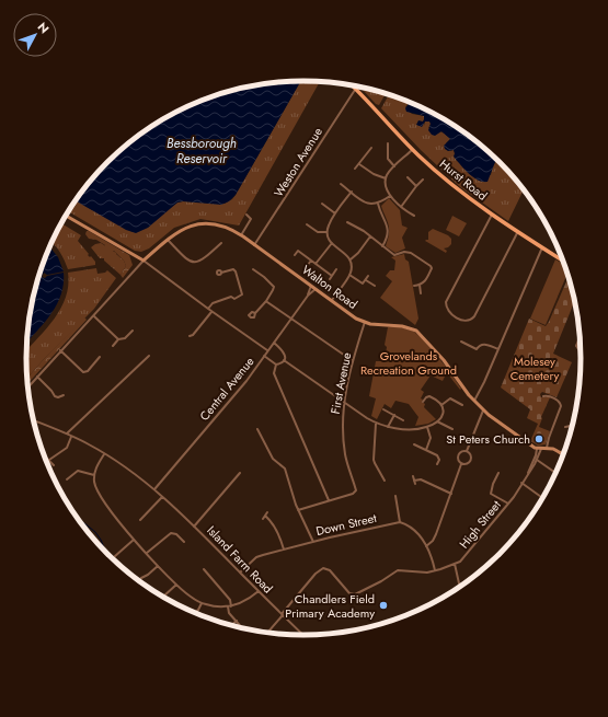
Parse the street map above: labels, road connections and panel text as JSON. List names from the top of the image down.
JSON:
{
  "streets": {
    "main road": ["Hurst Road", "Walton Road"],
    "street": [
      "Weston Avenue",
      "First Avenue",
      "Central Avenue",
      "Down Street",
      "High Street",
      "Island Farm Road"
    ]
  },
  "crossings": [
    ["Weston Avenue", "Hurst Road"],
    ["Weston Avenue", "Walton Road"],
    ["Walton Road", "First Avenue"],
    ["Walton Road", "Central Avenue"],
    ["Walton Road", "High Street"],
    ["Central Avenue", "Island Farm Road"],
    ["Down Street", "Island Farm Road"],
    ["High Street", "Island Farm Road"]
  ],
  "water": ["Bessborough Reservoir"],
  "parks": ["Grovelands Recreation Ground", "Molesey Cemetery"],
  "places": ["St Peters Church", "Chandlers Field Primary Academy"],
  "north": "top right"
}
